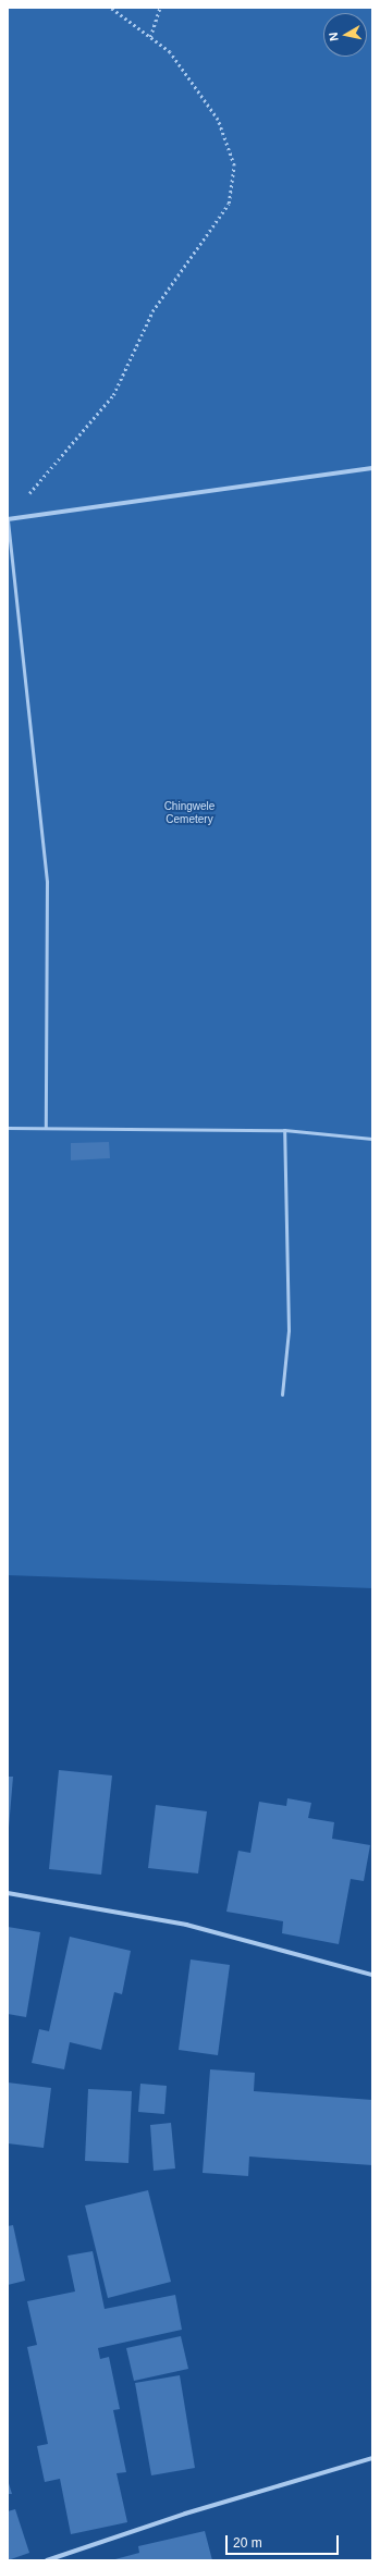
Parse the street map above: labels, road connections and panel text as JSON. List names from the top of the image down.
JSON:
{
  "parks": ["Chingwele Cemetery"],
  "scale_bar": "20 m",
  "north": "left"
}
